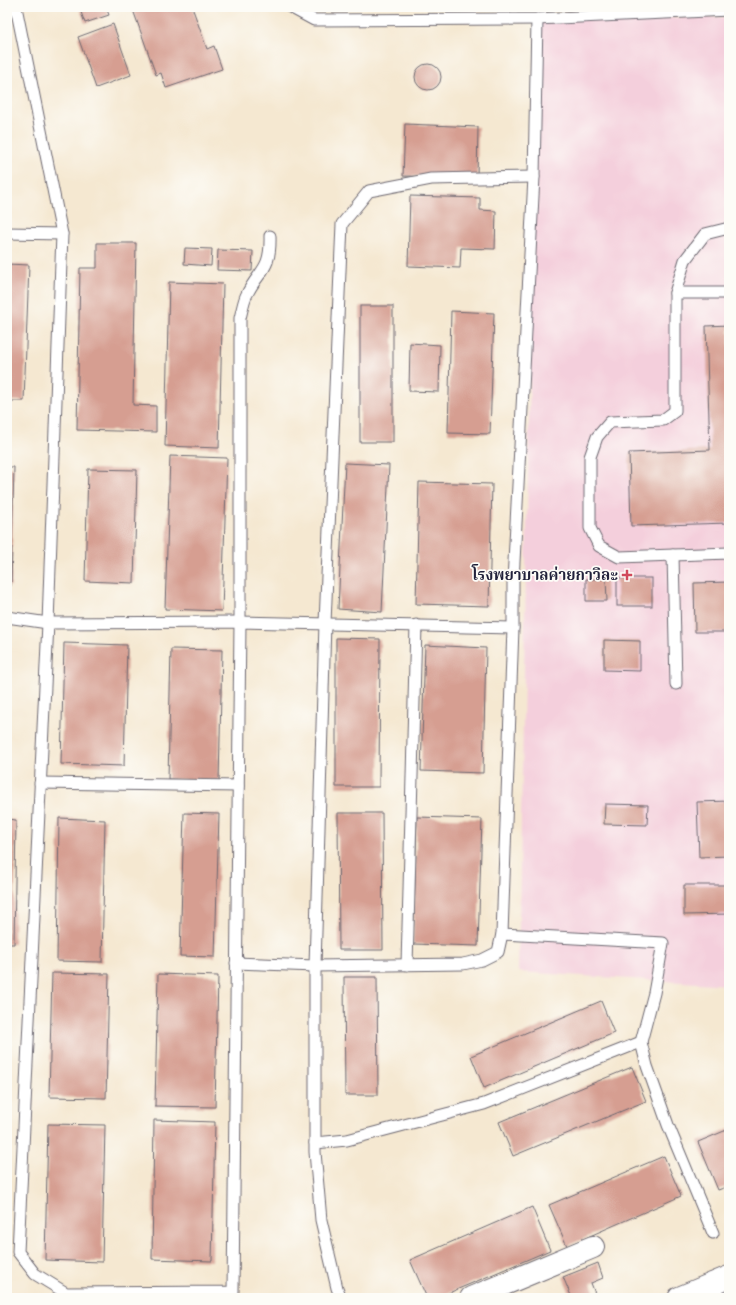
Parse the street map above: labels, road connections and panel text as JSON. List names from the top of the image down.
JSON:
{
  "places": {
    "health": ["โรงพยาบาลค่ายกาวิละ"]
  }
}
